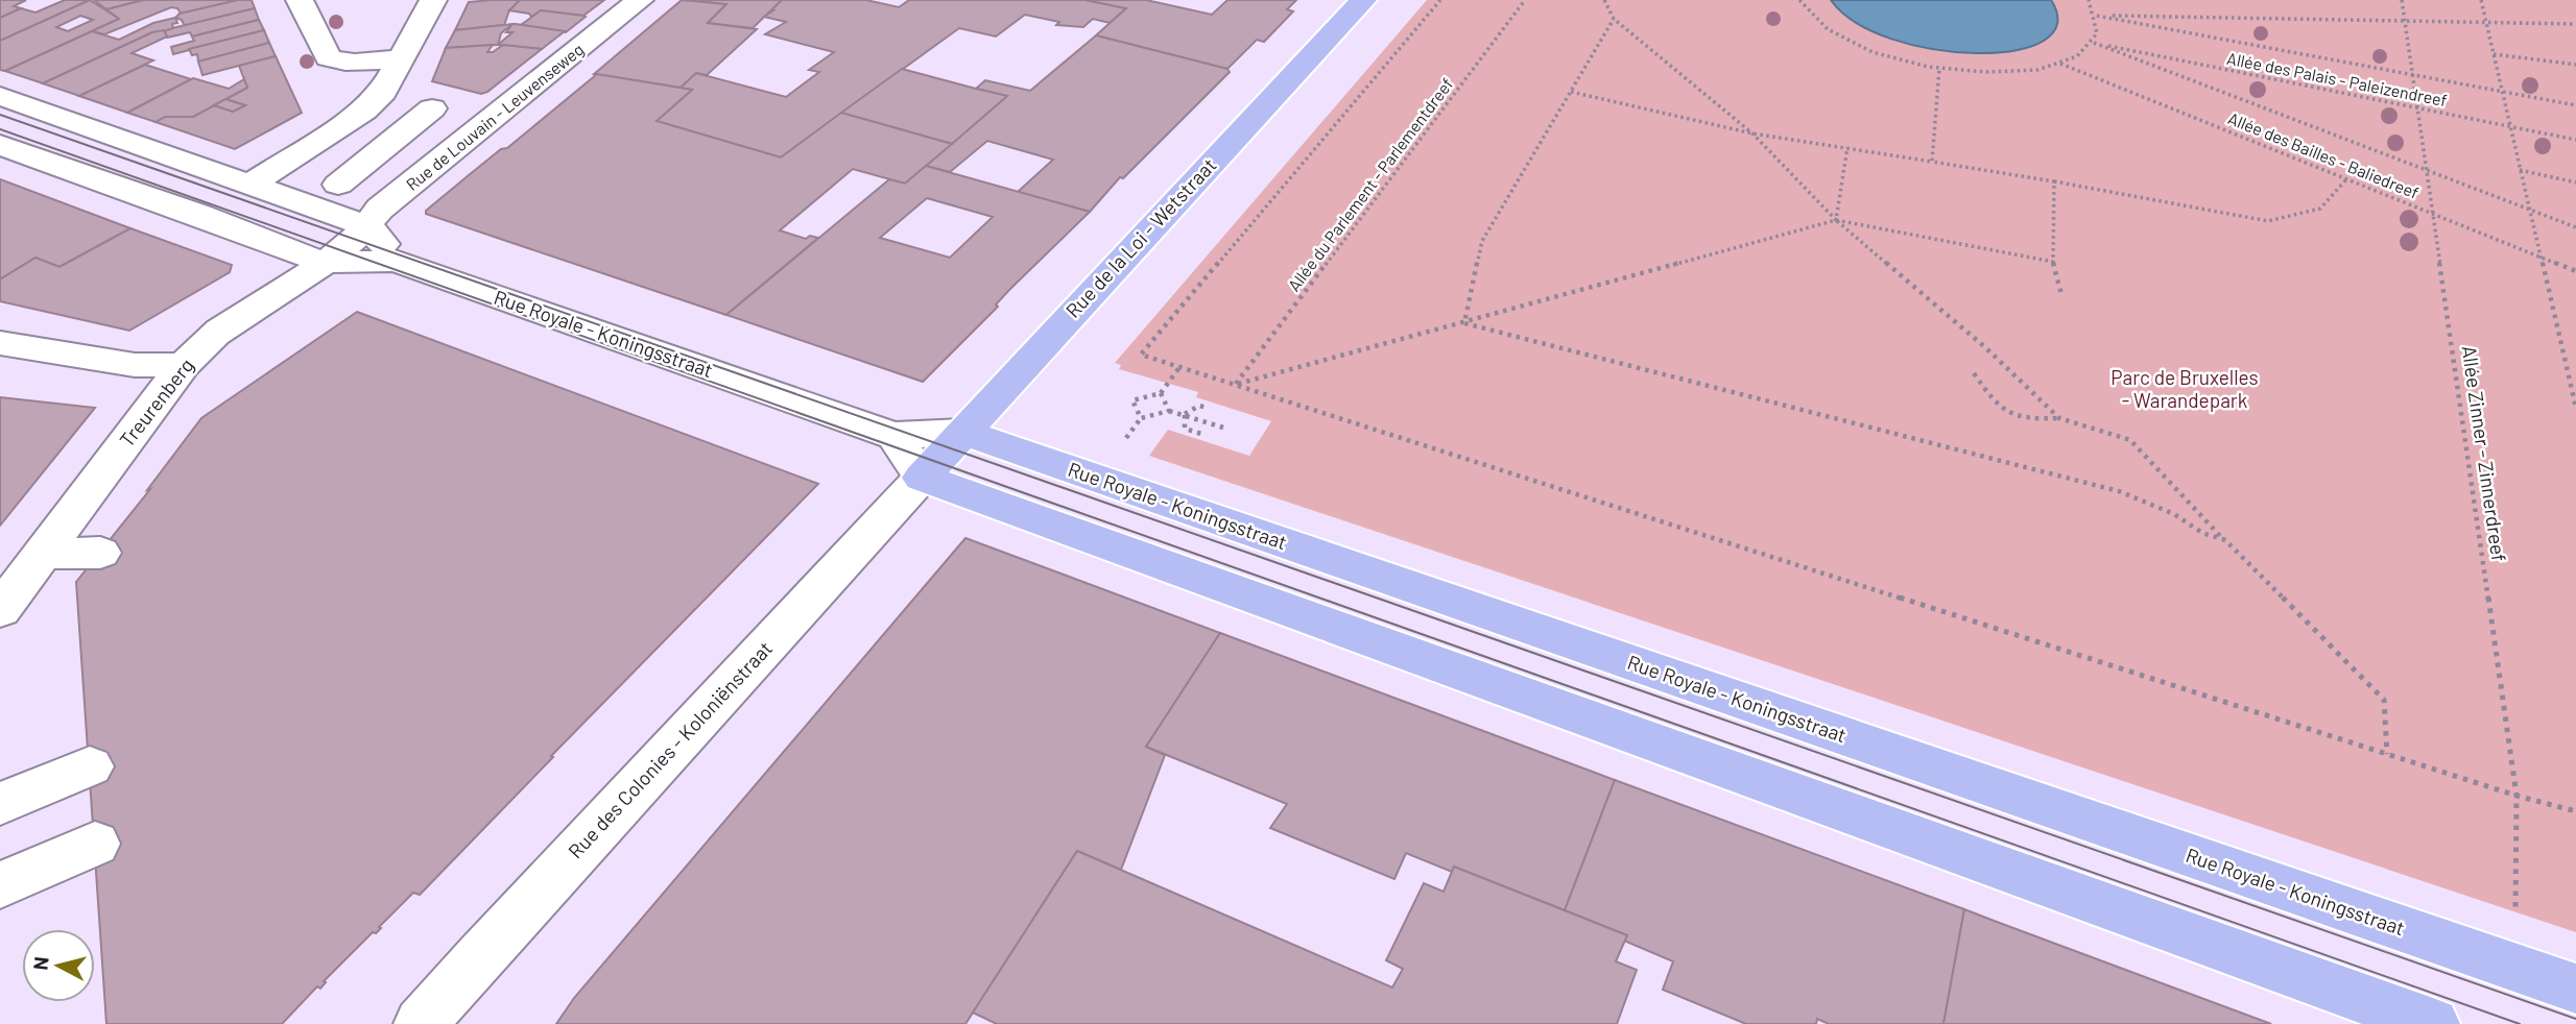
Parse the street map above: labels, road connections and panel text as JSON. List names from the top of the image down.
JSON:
{
  "streets": {
    "main road": ["Rue de la Loi - Wetstraat", "Rue Royale - Koningsstraat"],
    "street": ["Rue de Louvain - Leuvenseweg", "Treurenberg", "Rue des Colonies - Koloniënstraat"],
    "path": [
      "Allée des Palais - Paleizendreef",
      "Allée des Bailles - Baliedreef",
      "Allée du Parlement - Parlementdreef",
      "Allée Zinner - Zinnerdreef"
    ]
  },
  "crossings": [
    ["Allée des Palais - Paleizendreef", "Allée des Bailles - Baliedreef"],
    ["Allée des Palais - Paleizendreef", "Allée Zinner - Zinnerdreef"],
    ["Rue de Louvain - Leuvenseweg", "Treurenberg"],
    ["Allée des Bailles - Baliedreef", "Allée Zinner - Zinnerdreef"],
    ["Rue de la Loi - Wetstraat", "Rue Royale - Koningsstraat"],
    ["Rue de la Loi - Wetstraat", "Rue des Colonies - Koloniënstraat"],
    ["Rue Royale - Koningsstraat", "Treurenberg"]
  ],
  "parks": ["Parc de Bruxelles - Warandepark"],
  "north": "left"
}
